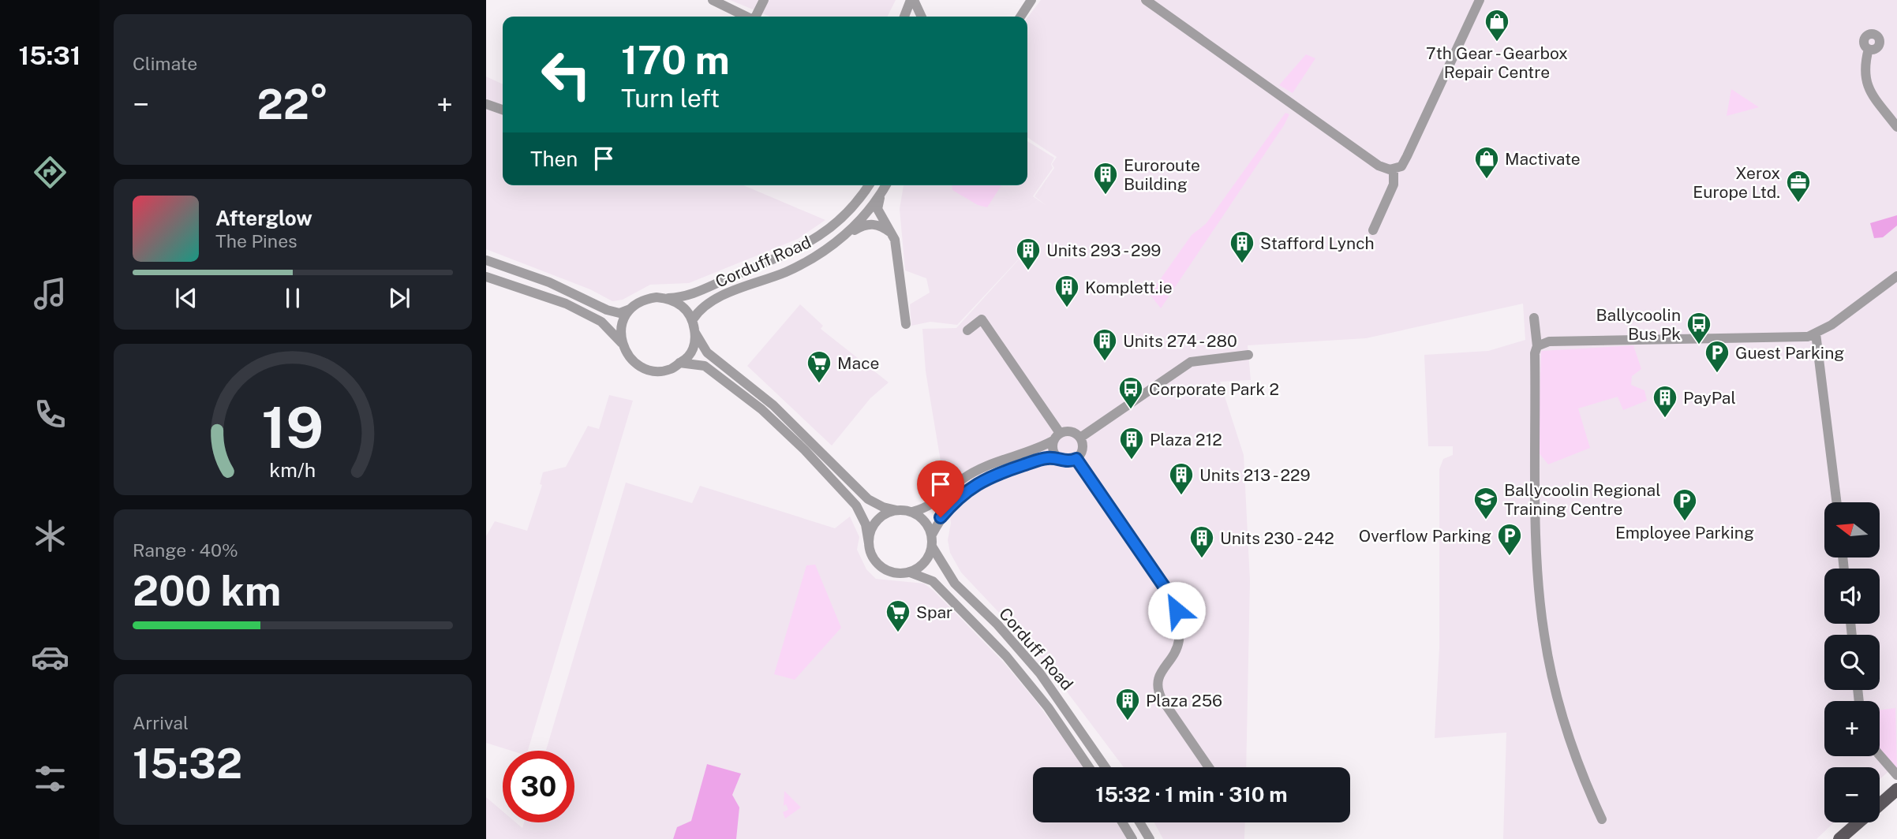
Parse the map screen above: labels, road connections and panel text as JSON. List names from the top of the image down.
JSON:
{
  "streets": {
    "street": ["Corduff Road"]
  },
  "places": {
    "shop": ["7th Gear - Gearbox Repair Centre", "Mactivate"],
    "building": [
      "Euroroute Building",
      "Stafford Lynch",
      "Units 293 - 299",
      "Komplett.ie",
      "Units 274 - 280",
      "PayPal",
      "Plaza 212",
      "Units 213 - 229",
      "Units 230 - 242",
      "Plaza 256"
    ],
    "office": ["Xerox Europe Ltd."],
    "bus stop": ["Ballycoolin Bus Pk", "Corporate Park 2"],
    "parking": ["Guest Parking", "Employee Parking", "Overflow Parking"],
    "supermarket": ["Mace", "Spar"],
    "school or university": ["Ballycoolin Regional Training Centre"]
  },
  "north": "left",
  "page": {
    "tabs": "15:31",
    "tile": [
      "Climate",
      ["Range · 40%", "200 km"],
      ["Arrival", "15:32"]
    ],
    "turn": ["170 m", "Turn left"],
    "heat": ["−", "22°", "+"],
    "then": "Then",
    "song": ["Afterglow", "The Pines"],
    "map_buttons": ["+", "−"],
    "limit": "30",
    "trip": "15:32 · 1 min · 310 m",
    "gauge": ["19", "km/h"]
  }
}
